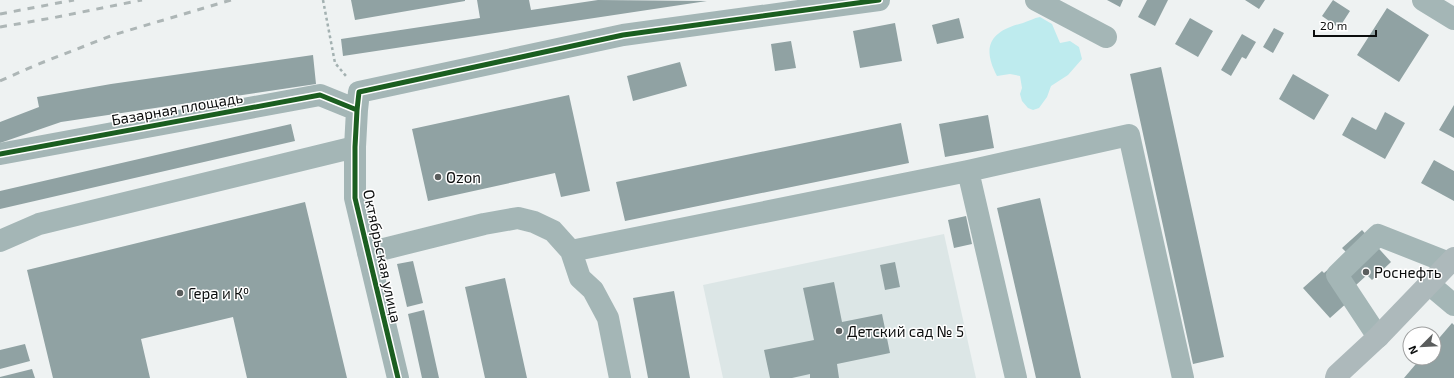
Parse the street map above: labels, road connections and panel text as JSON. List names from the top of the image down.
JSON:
{
  "streets": {
    "street": ["Базарная площадь", "Октябрьская улица"]
  },
  "crossings": [
    ["Базарная площадь", "Октябрьская улица"]
  ],
  "places": [
    "Ozon",
    "Роснефть",
    "Гера и К⁰",
    "Детский сад № 5"
  ],
  "scale_bar": "20 m",
  "north": "bottom left"
}
